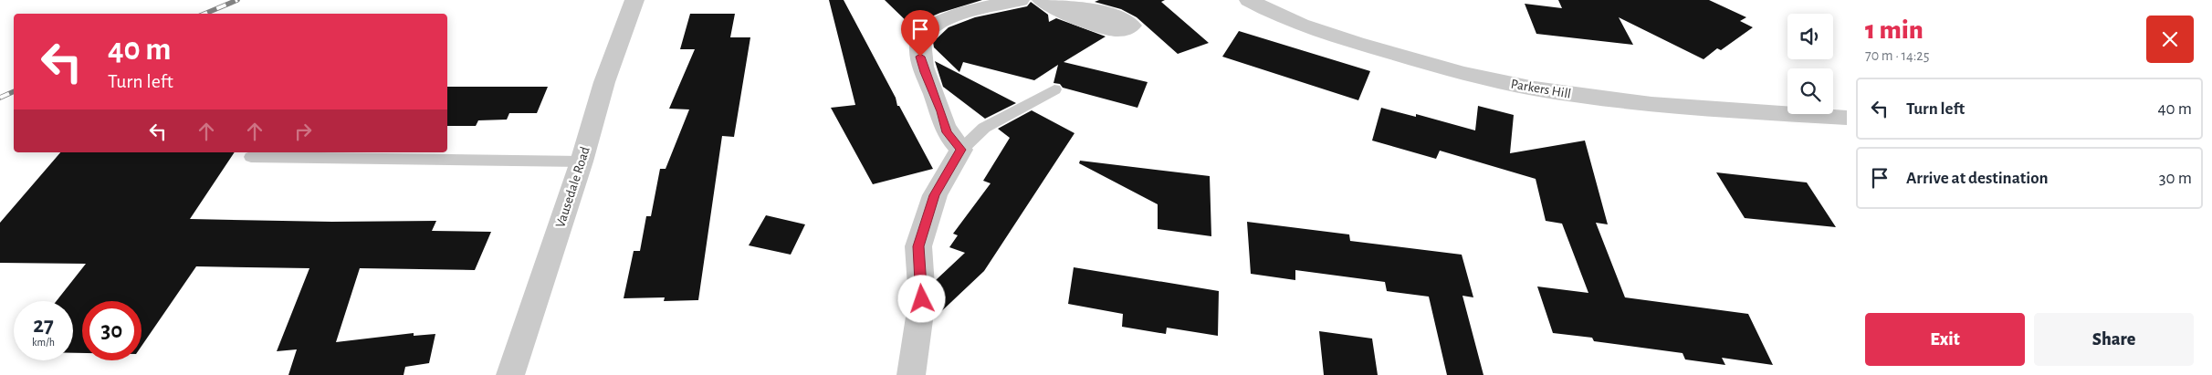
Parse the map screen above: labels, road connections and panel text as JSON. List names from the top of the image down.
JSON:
{
  "streets": {
    "street": ["Parkers Hill", "Vausedale Road"]
  },
  "page": {
    "heading": ["1 min", "70 m · 14:25"],
    "turn": ["40 m", "Turn left"],
    "list": [
      {
        "name": "Turn left",
        "value": "40 m"
      },
      {
        "name": "Arrive at destination",
        "value": "30 m"
      }
    ],
    "speed": "27 km/h",
    "limit": "30",
    "buttons": ["Exit", "Share"]
  }
}
